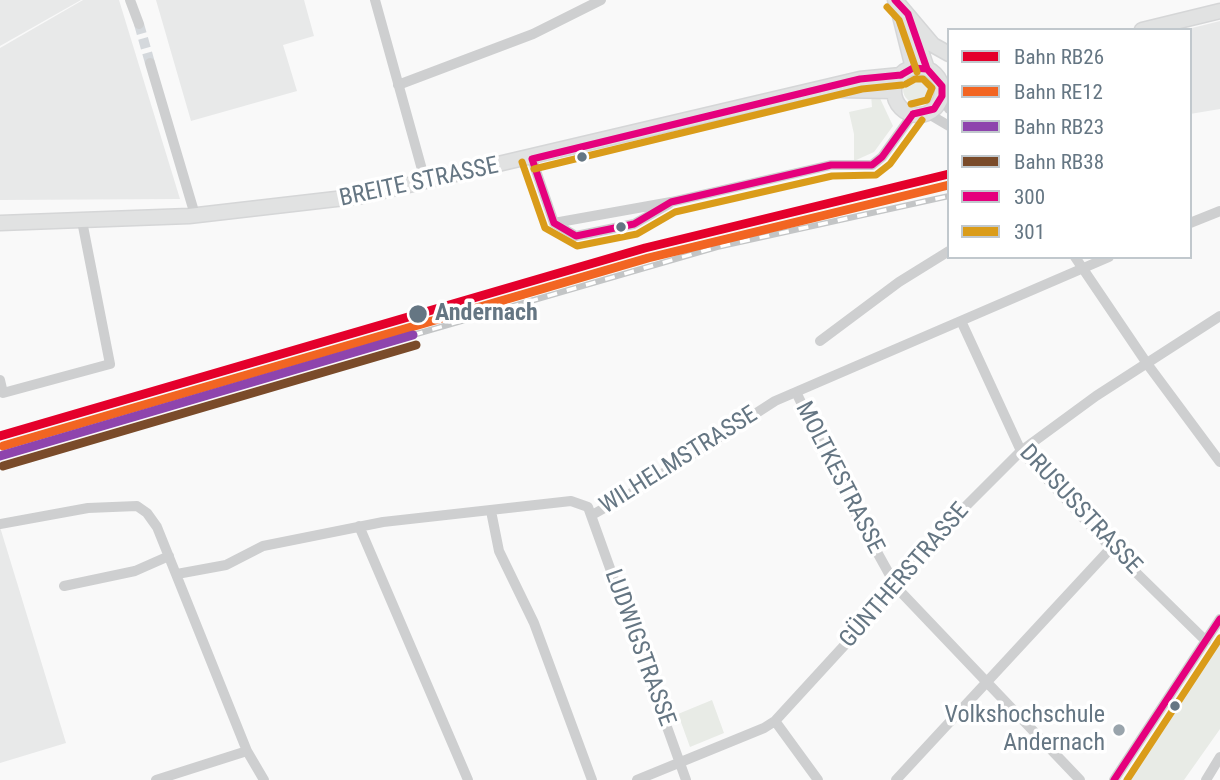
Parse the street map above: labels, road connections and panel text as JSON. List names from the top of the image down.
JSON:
{
  "streets": {
    "street": [
      "BREITE STRASSE",
      "WILHELMSTRASSE",
      "MOLTKESTRASSE",
      "DRUSUSSTRASSE",
      "GÜNTHERSTRASSE",
      "LUDWIGSTRASSE"
    ]
  },
  "crossings": [
    ["WILHELMSTRASSE", "MOLTKESTRASSE"],
    ["WILHELMSTRASSE", "DRUSUSSTRASSE"],
    ["WILHELMSTRASSE", "LUDWIGSTRASSE"],
    ["MOLTKESTRASSE", "GÜNTHERSTRASSE"],
    ["DRUSUSSTRASSE", "GÜNTHERSTRASSE"],
    ["GÜNTHERSTRASSE", "LUDWIGSTRASSE"]
  ],
  "places": ["Andernach", "Volkshochschule Andernach"],
  "lines": [
    "transit line 300",
    "transit line 301",
    "rail line RB26",
    "rail line RE12",
    "rail line RB23",
    "rail line RB38"
  ],
  "legend": [
    "Bahn RB26",
    "Bahn RE12",
    "Bahn RB23",
    "Bahn RB38",
    "300",
    "301"
  ]
}
